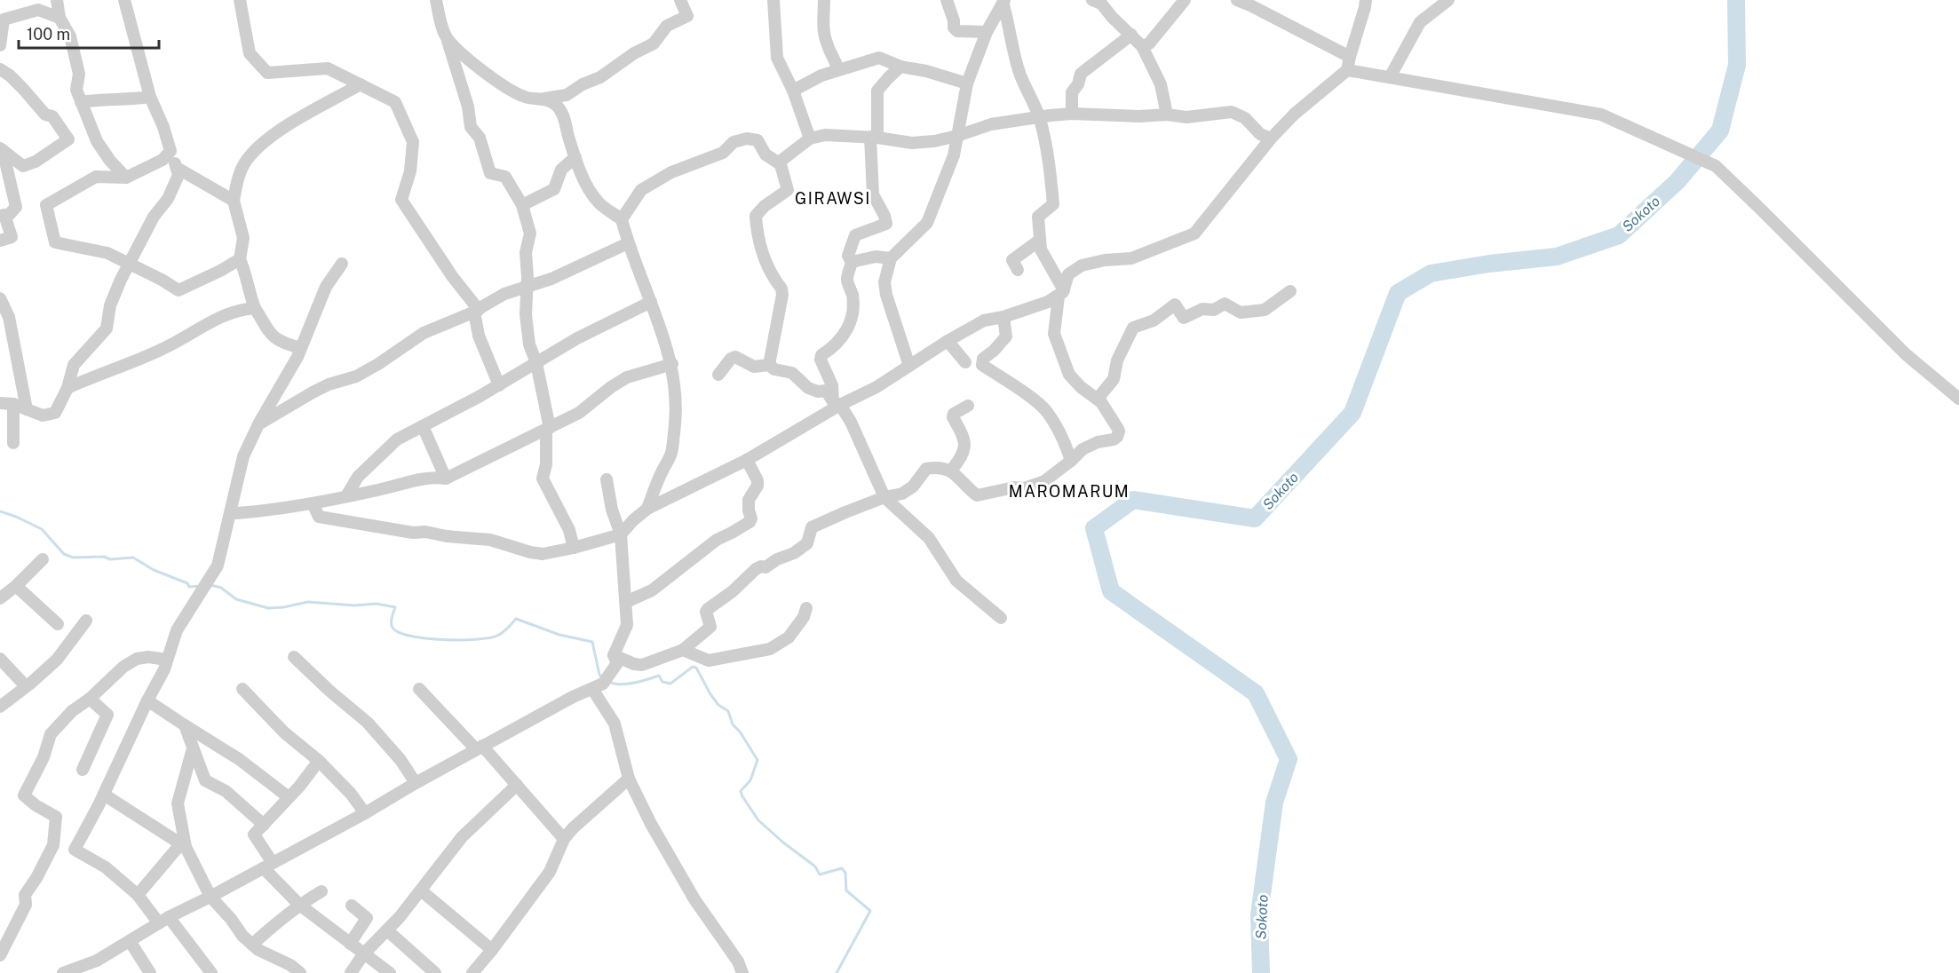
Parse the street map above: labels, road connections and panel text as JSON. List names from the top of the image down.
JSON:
{
  "districts": ["GIRAWSI", "MAROMARUM"],
  "water": ["Sokoto"],
  "scale_bar": "100 m"
}
